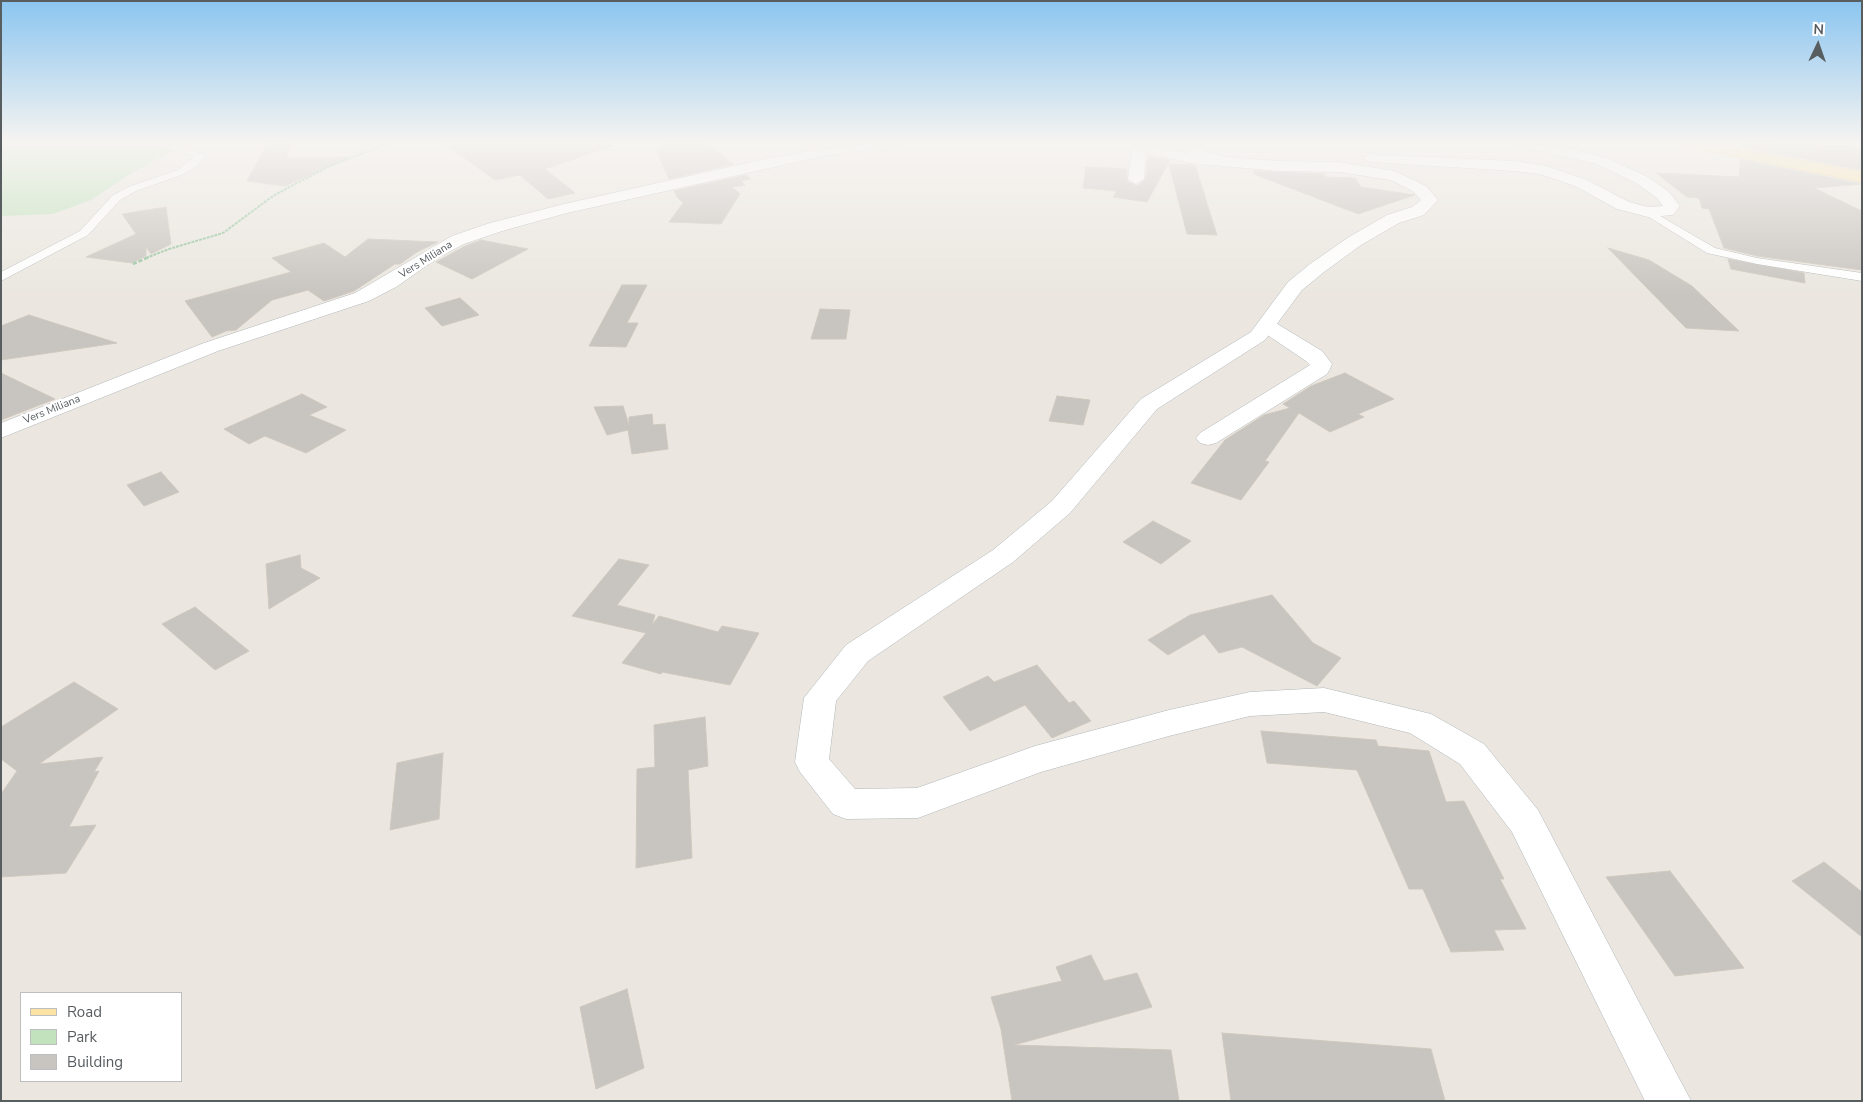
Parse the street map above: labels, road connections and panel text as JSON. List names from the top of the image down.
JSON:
{
  "streets": {
    "street": ["Vers Miliana"]
  },
  "legend": ["Road", "Park", "Building"],
  "north": "top"
}
